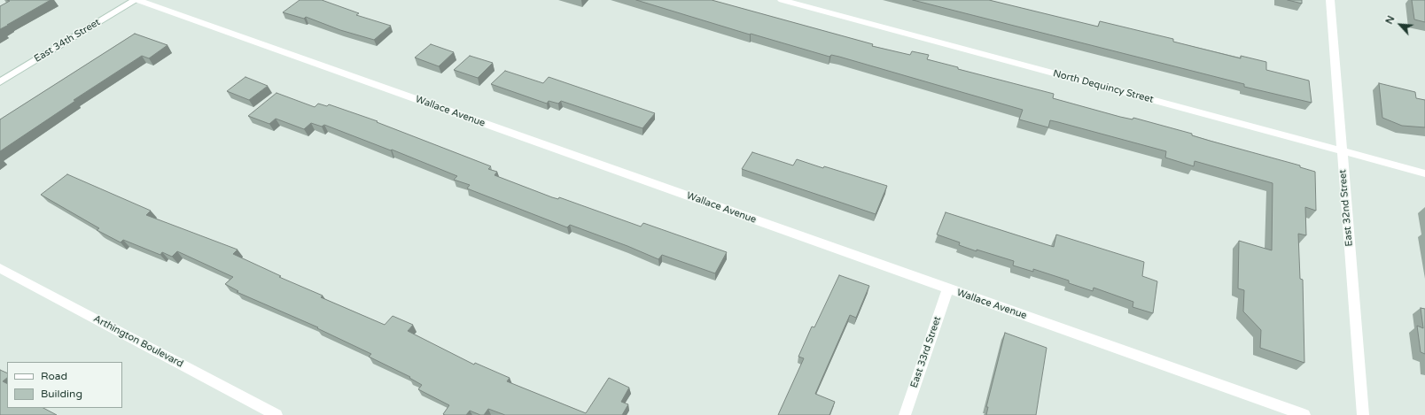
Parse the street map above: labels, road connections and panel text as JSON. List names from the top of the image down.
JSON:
{
  "streets": {
    "street": [
      "East 34th Street",
      "North Dequincy Street",
      "Wallace Avenue",
      "East 32nd Street",
      "Arthington Boulevard",
      "East 33rd Street"
    ]
  },
  "crossings": [
    ["East 34th Street", "Wallace Avenue"],
    ["North Dequincy Street", "East 32nd Street"],
    ["Wallace Avenue", "East 33rd Street"]
  ],
  "legend": ["Road", "Building"],
  "north": "top left"
}
